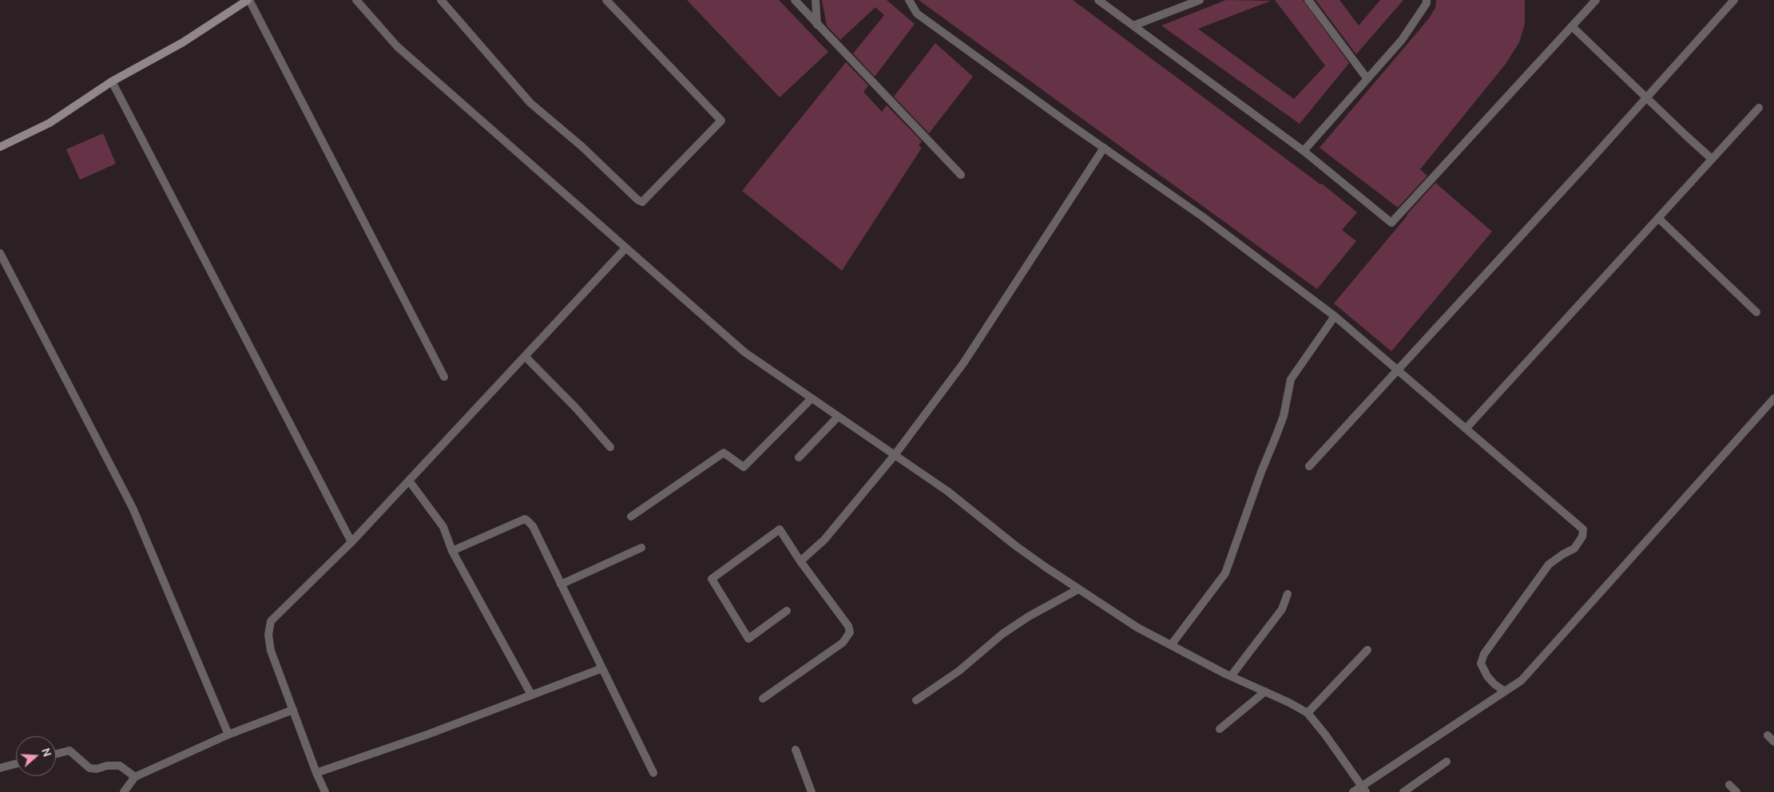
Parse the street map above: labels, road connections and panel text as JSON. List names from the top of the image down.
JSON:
{
  "north": "right"
}
